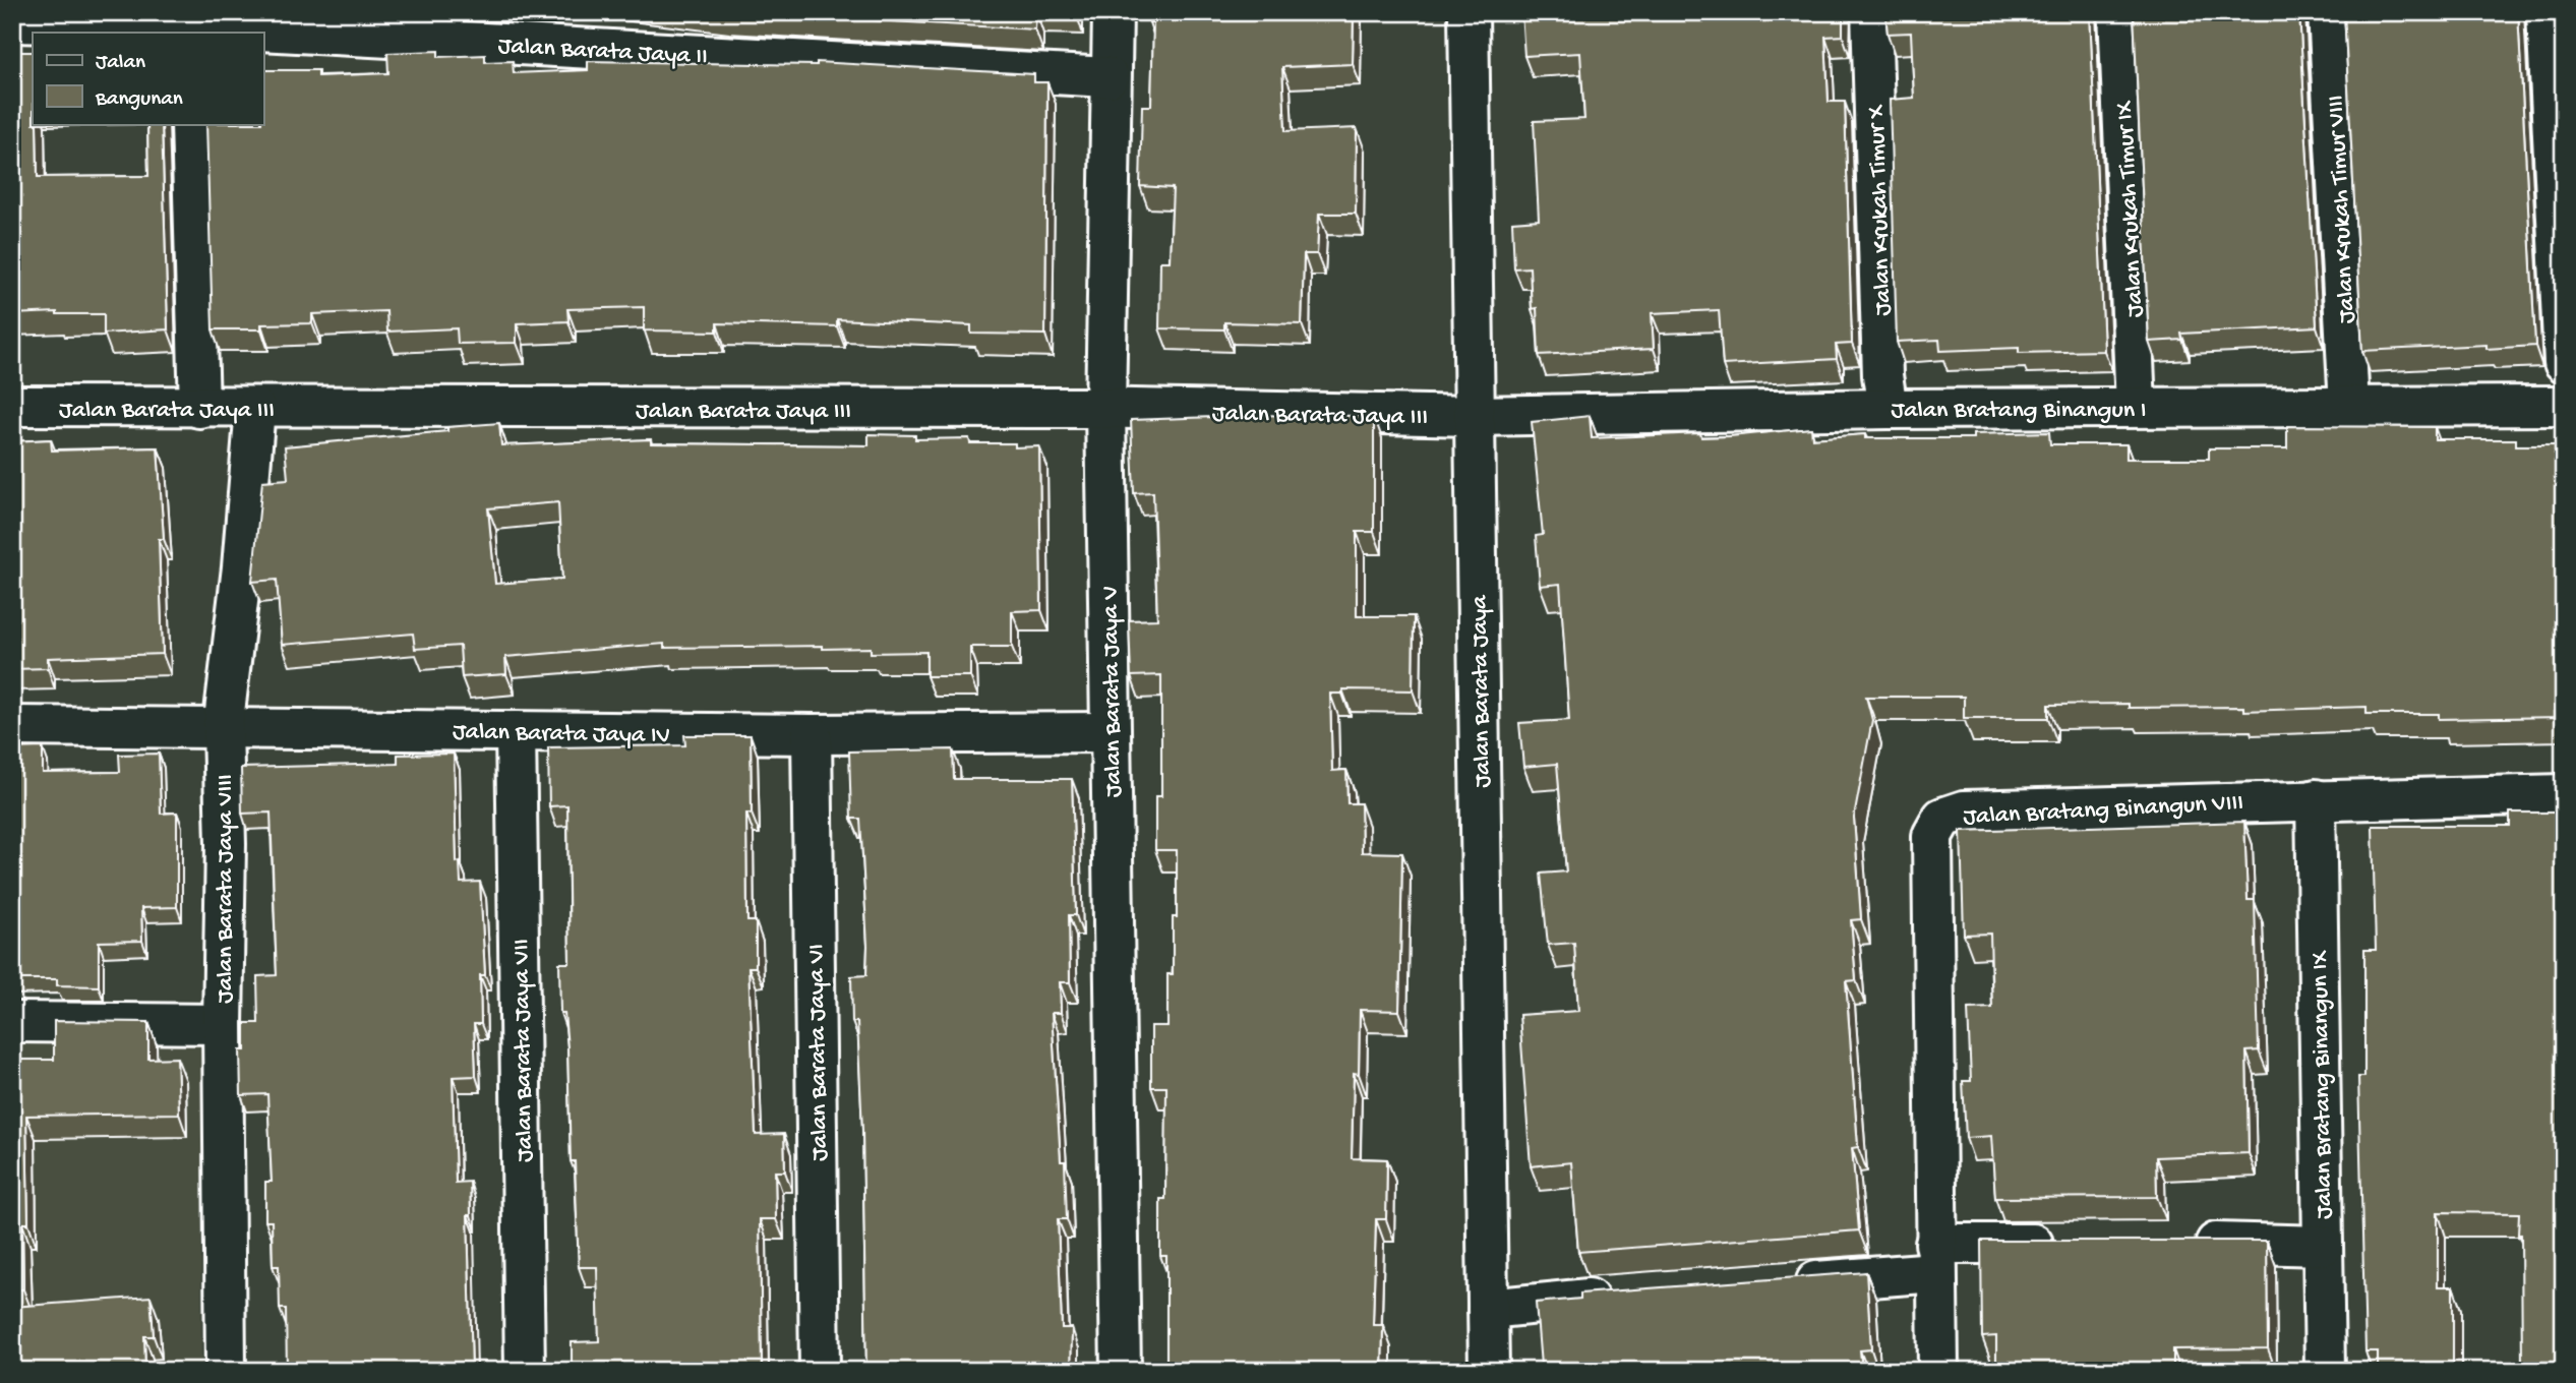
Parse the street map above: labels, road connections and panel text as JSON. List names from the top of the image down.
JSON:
{
  "streets": {
    "street": [
      "Jalan Barata Jaya II",
      "Jalan Krukah Timur IX",
      "Jalan Krukah Timur VIII",
      "Jalan Krukah Timur X",
      "Jalan Barata Jaya III",
      "Jalan Bratang Binangun I",
      "Jalan Barata Jaya V",
      "Jalan Barata Jaya",
      "Jalan Barata Jaya IV",
      "Jalan Bratang Binangun VIII",
      "Jalan Barata Jaya VIII",
      "Jalan Barata Jaya VII",
      "Jalan Barata Jaya VI",
      "Jalan Bratang Binangun IX"
    ]
  },
  "crossings": [
    ["Jalan Barata Jaya II", "Jalan Barata Jaya V"],
    ["Jalan Krukah Timur IX", "Jalan Bratang Binangun I"],
    ["Jalan Krukah Timur VIII", "Jalan Bratang Binangun I"],
    ["Jalan Krukah Timur X", "Jalan Bratang Binangun I"],
    ["Jalan Barata Jaya III", "Jalan Bratang Binangun I"],
    ["Jalan Barata Jaya III", "Jalan Barata Jaya V"],
    ["Jalan Barata Jaya III", "Jalan Barata Jaya"],
    ["Jalan Barata Jaya III", "Jalan Barata Jaya VIII"],
    ["Jalan Bratang Binangun I", "Jalan Barata Jaya"],
    ["Jalan Barata Jaya V", "Jalan Barata Jaya IV"],
    ["Jalan Barata Jaya IV", "Jalan Barata Jaya VIII"],
    ["Jalan Barata Jaya IV", "Jalan Barata Jaya VII"],
    ["Jalan Barata Jaya IV", "Jalan Barata Jaya VI"],
    ["Jalan Bratang Binangun VIII", "Jalan Bratang Binangun IX"]
  ],
  "legend": ["Jalan", "Bangunan"]
}
